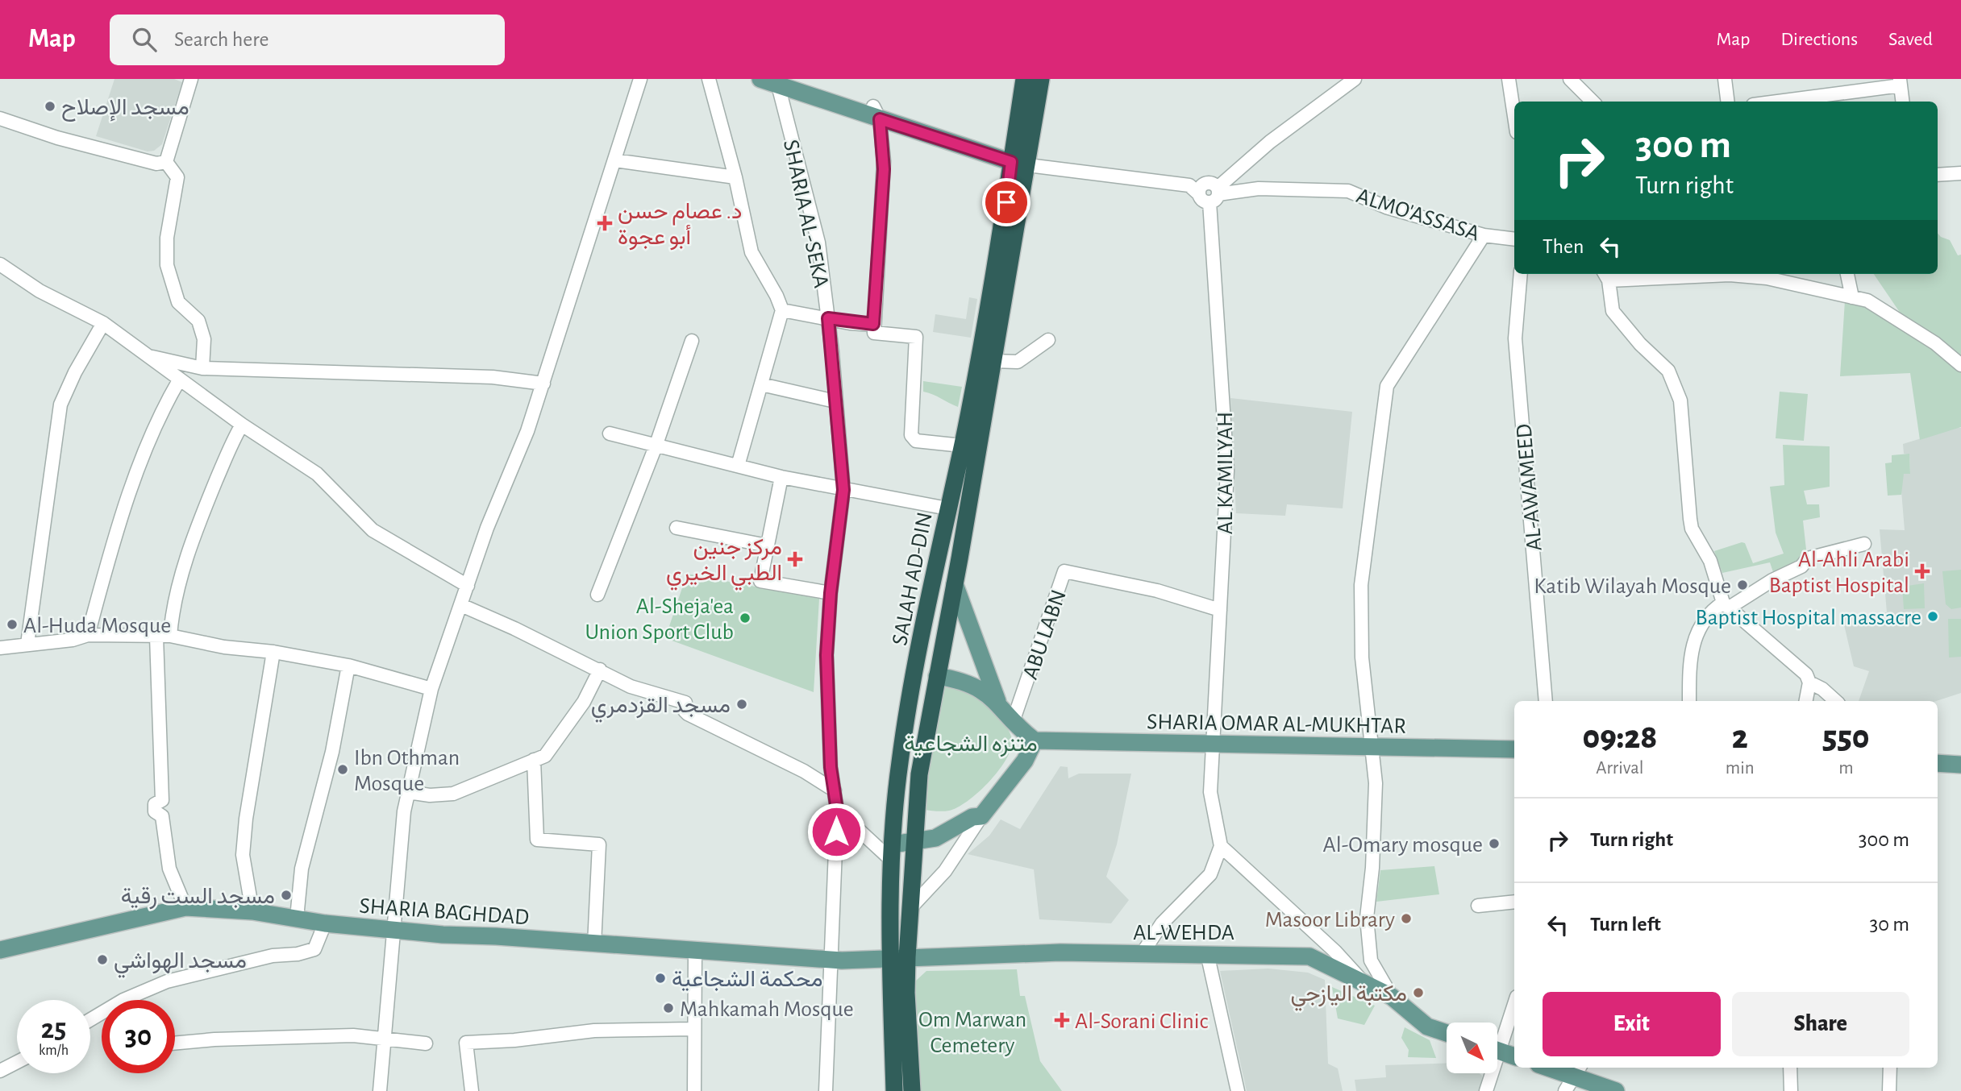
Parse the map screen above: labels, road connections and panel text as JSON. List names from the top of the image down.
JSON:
{
  "streets": {
    "highway": ["SALAH AD-DIN"],
    "main road": ["SHARIA OMAR AL-MUKHTAR", "SHARIA BAGHDAD", "AL-WEHDA"],
    "street": [
      "SHARIA AL-SEKA",
      "ALMO'ASSASA",
      "AL KAMILYAH",
      "AL-AWAMEED",
      "ABU LABN"
    ]
  },
  "crossings": [
    ["SHARIA AL-SEKA", "SHARIA BAGHDAD"],
    ["ALMO'ASSASA", "AL KAMILYAH"],
    ["AL KAMILYAH", "ABU LABN"],
    ["AL KAMILYAH", "SHARIA OMAR AL-MUKHTAR"],
    ["SALAH AD-DIN", "SHARIA BAGHDAD"],
    ["SALAH AD-DIN", "AL-WEHDA"],
    ["SHARIA BAGHDAD", "AL-WEHDA"]
  ],
  "parks": ["متنزه الشجاعية", "Om Marwan Cemetery"],
  "places": {
    "other": [
      "مسجد الإصلاح",
      "Katib Wilayah Mosque",
      "Baptist Hospital massacre",
      "Al-Sheja'ea Union Sport Club",
      "Al-Huda Mosque",
      "مسجد القزدمري",
      "Ibn Othman Mosque",
      "Al-Omary mosque",
      "مسجد الست رقية",
      "Masoor Library",
      "مسجد الهواشي",
      "محكمة الشجاعية",
      "مكتبة اليازجي",
      "Mahkamah Mosque"
    ],
    "health": [
      "د. عصام حسن أبو عجوة",
      "مركز جنين الطبي الخيري",
      "Al-Ahli Arabi Baptist Hospital",
      "Al-Sorani Clinic"
    ]
  },
  "north": "bottom right",
  "page": {
    "header": "Map",
    "search": "Search here",
    "nav": ["Map", "Directions", "Saved"],
    "turn": ["300 m", "Turn right"],
    "then": "Then",
    "eta": [
      "09:28",
      "Arrival",
      "2",
      "min",
      "550",
      "m"
    ],
    "list": [
      {
        "name": "Turn right",
        "value": "300 m"
      },
      {
        "name": "Turn left",
        "value": "30 m"
      }
    ],
    "buttons": ["Exit", "Share"],
    "speed": "25 km/h",
    "limit": "30"
  }
}
